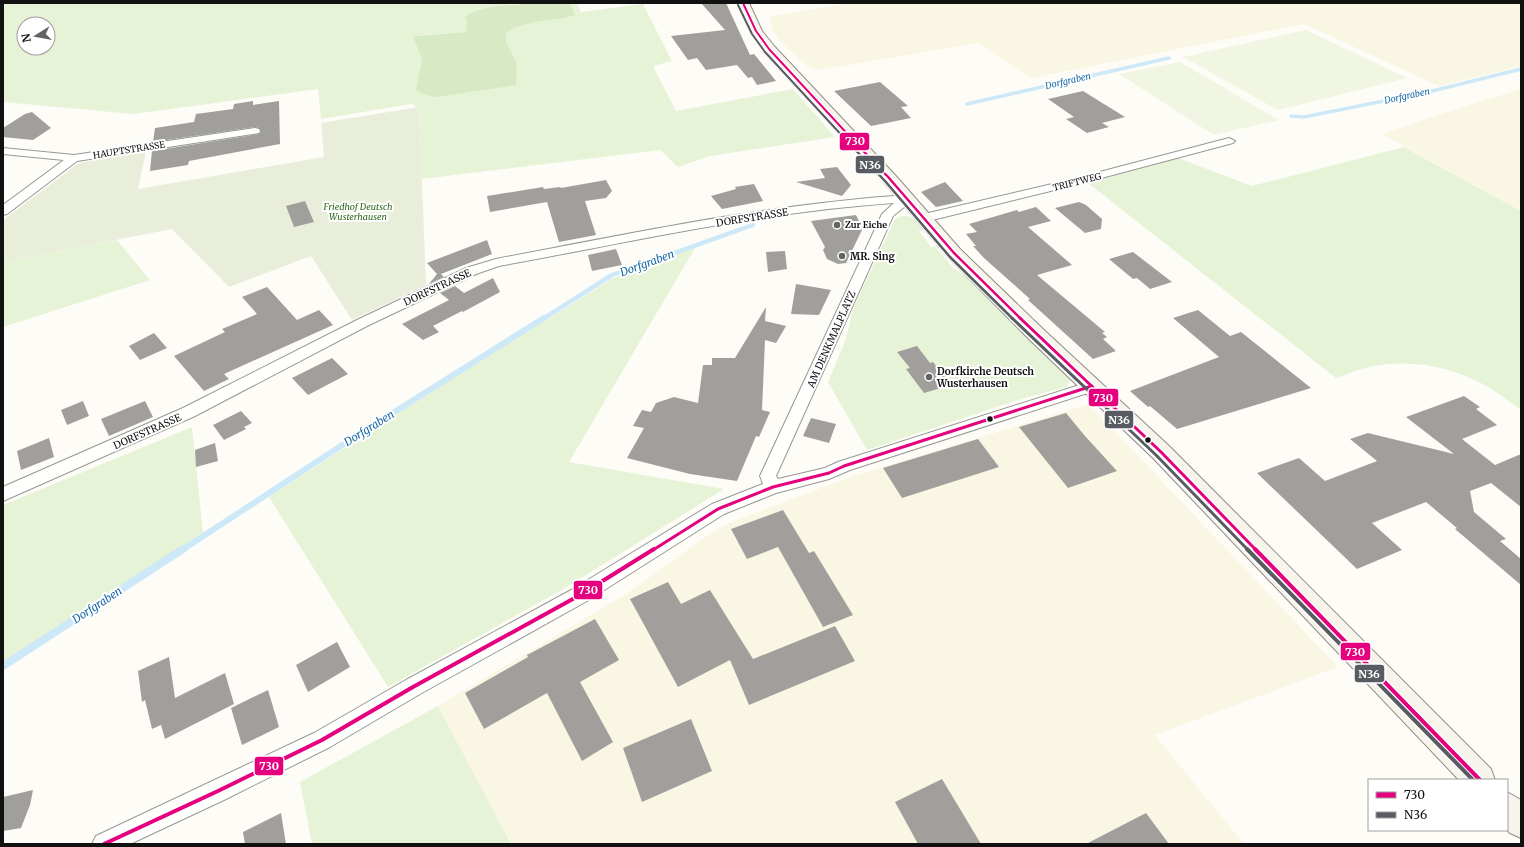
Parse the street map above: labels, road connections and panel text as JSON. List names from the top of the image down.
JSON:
{
  "streets": {
    "street": [
      "HAUPTSTRASSE",
      "TRIFTWEG",
      "DORFSTRASSE",
      "AM DENKMALPLATZ"
    ]
  },
  "crossings": [
    ["DORFSTRASSE", "AM DENKMALPLATZ"]
  ],
  "water": ["Dorfgraben"],
  "parks": ["Friedhof Deutsch Wusterhausen"],
  "places": ["Zur Eiche", "MR. Sing", "Dorfkirche Deutsch Wusterhausen"],
  "lines": ["transit line 730", "transit line N36"],
  "legend": ["730", "N36"],
  "north": "left"
}
